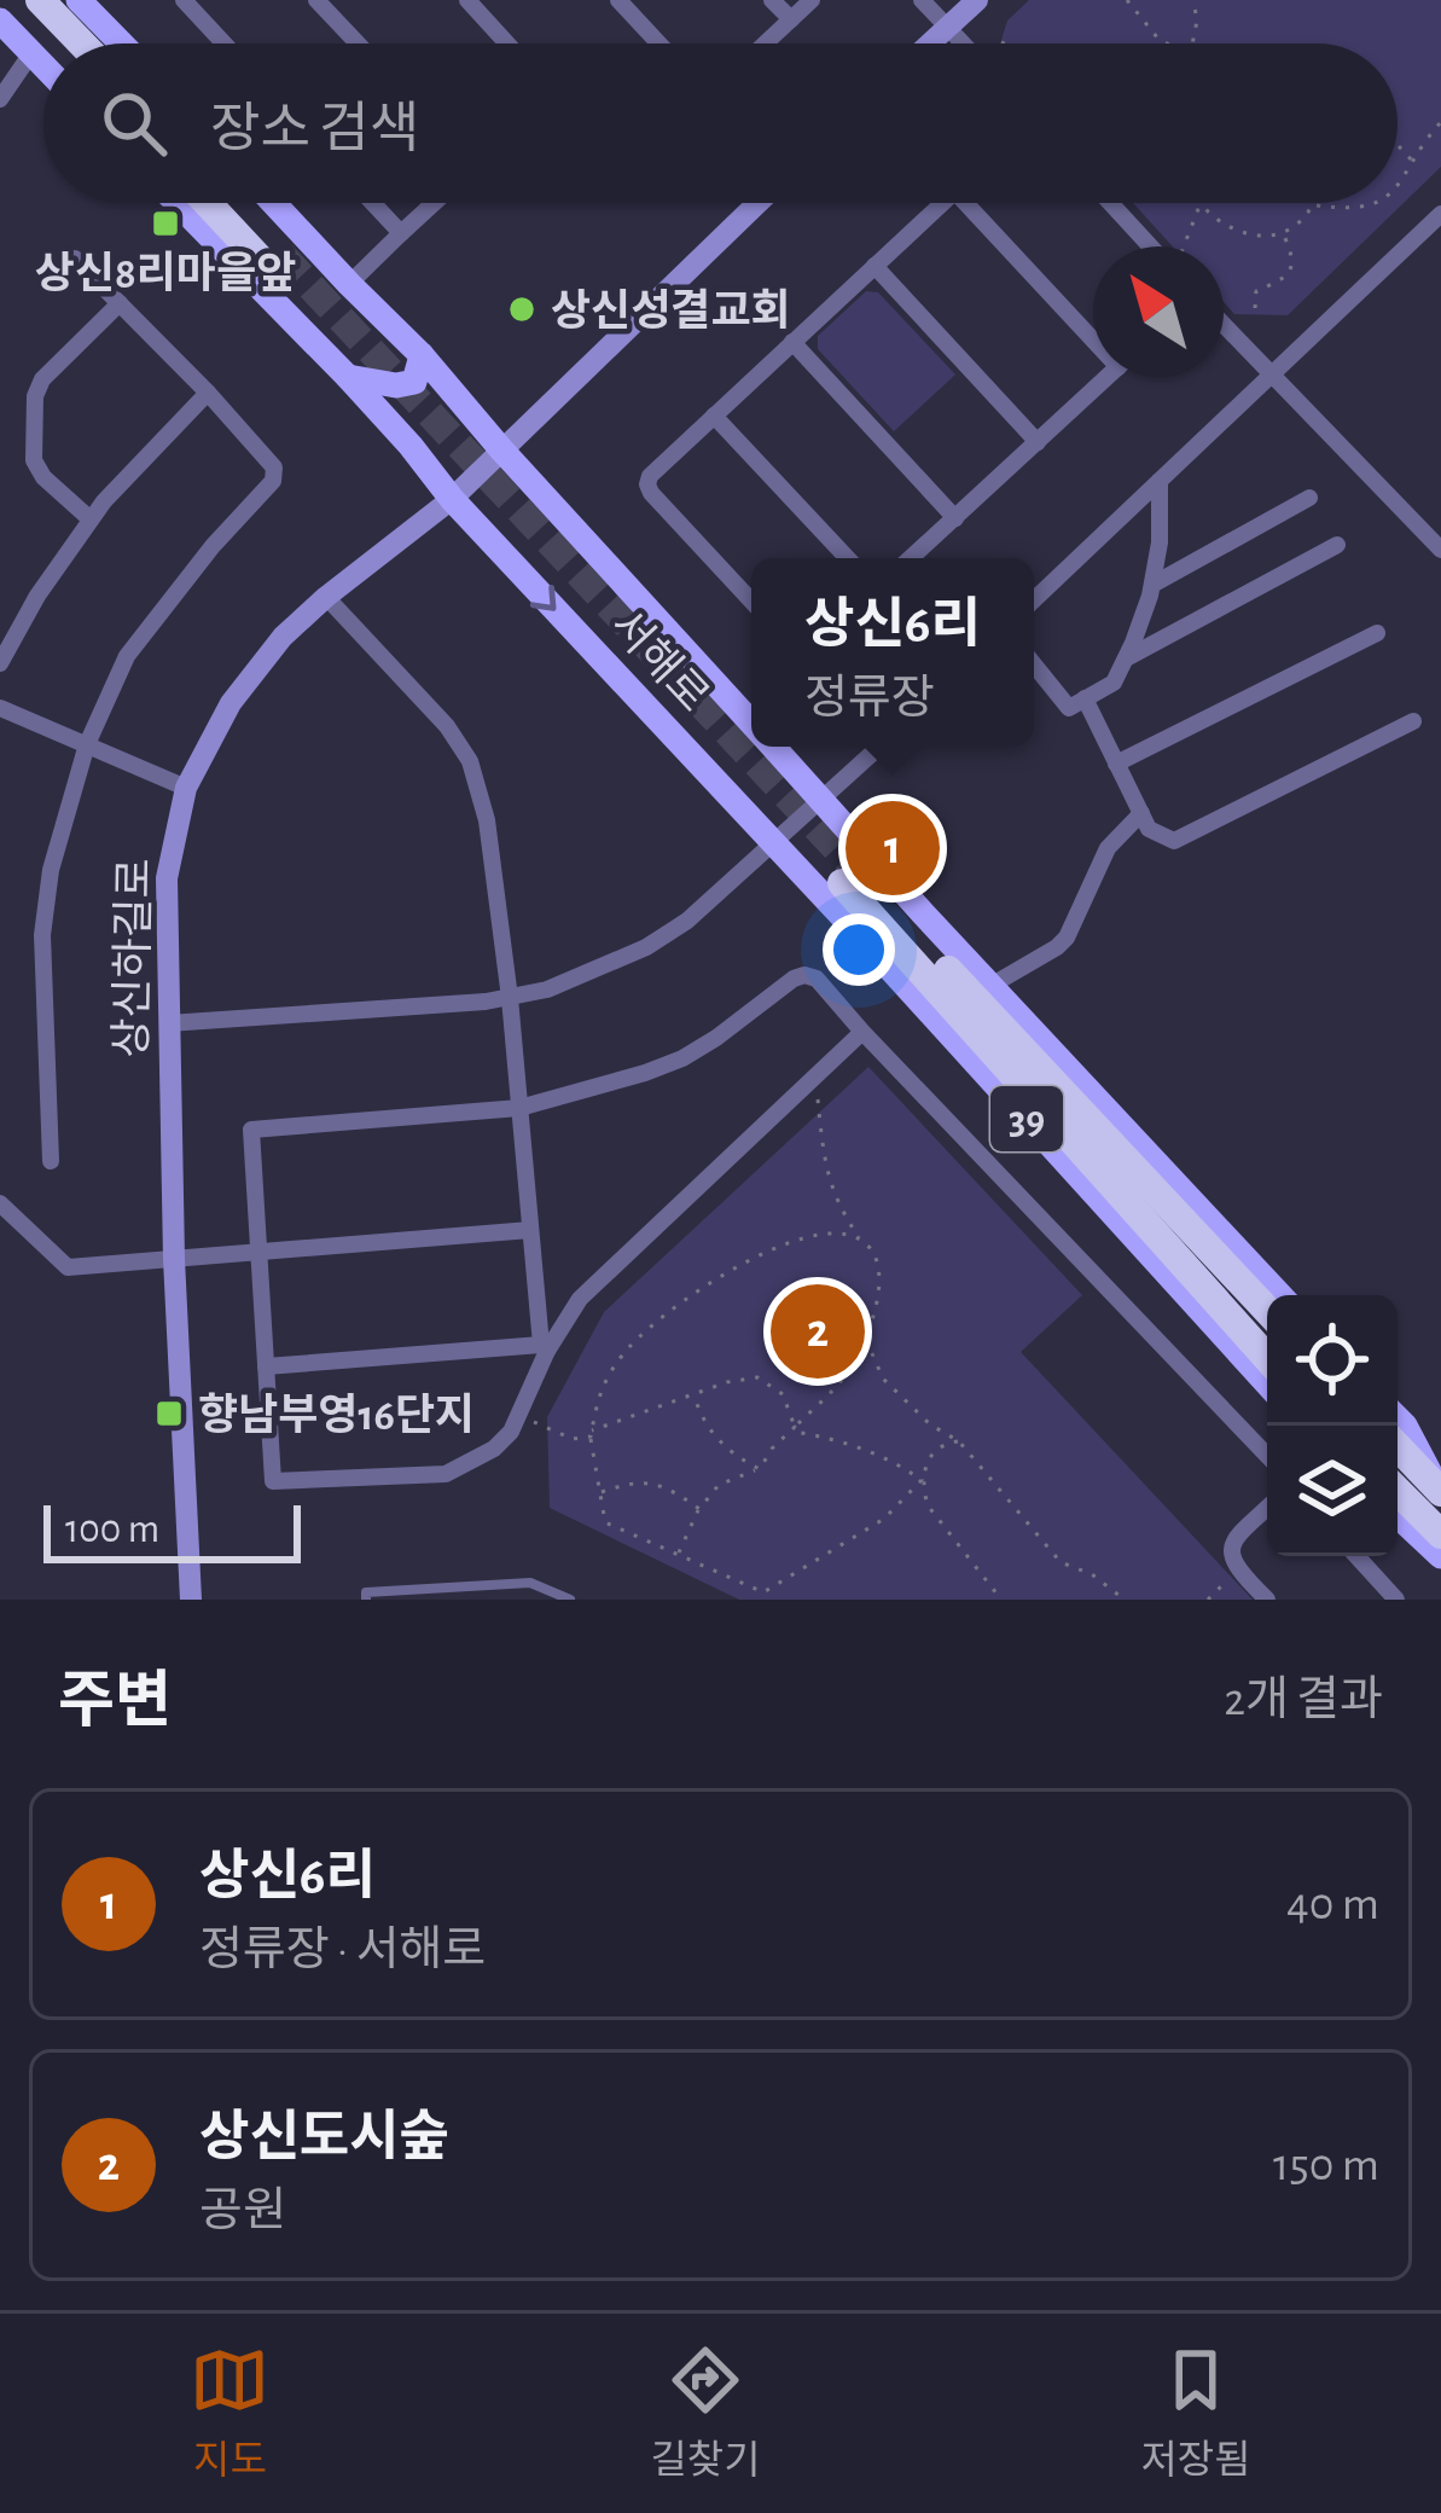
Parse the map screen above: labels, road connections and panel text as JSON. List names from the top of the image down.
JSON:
{
  "streets": {
    "highway": ["서해로", "39"],
    "street": ["상신하길로"]
  },
  "crossings": [
    ["서해로", "상신하길로"]
  ],
  "places": {
    "transit": ["상신8리마을앞", "향남부영16단지"],
    "other": ["상신성결교회"]
  },
  "scale_bar": "100 m",
  "north": "top left",
  "page": {
    "search": "장소 검색",
    "popup": ["상신6리", "정류장"],
    "pins": ["1", "2"],
    "scale": "100 m",
    "heading": ["주변", "2개 결과"],
    "list": [
      {
        "mark": "1",
        "name": "상신6리",
        "note": "정류장 · 서해로",
        "value": "40 m"
      },
      {
        "mark": "2",
        "name": "상신도시숲",
        "note": "공원",
        "value": "150 m"
      }
    ],
    "nav": ["지도", "길찾기", "저장됨"]
  }
}
